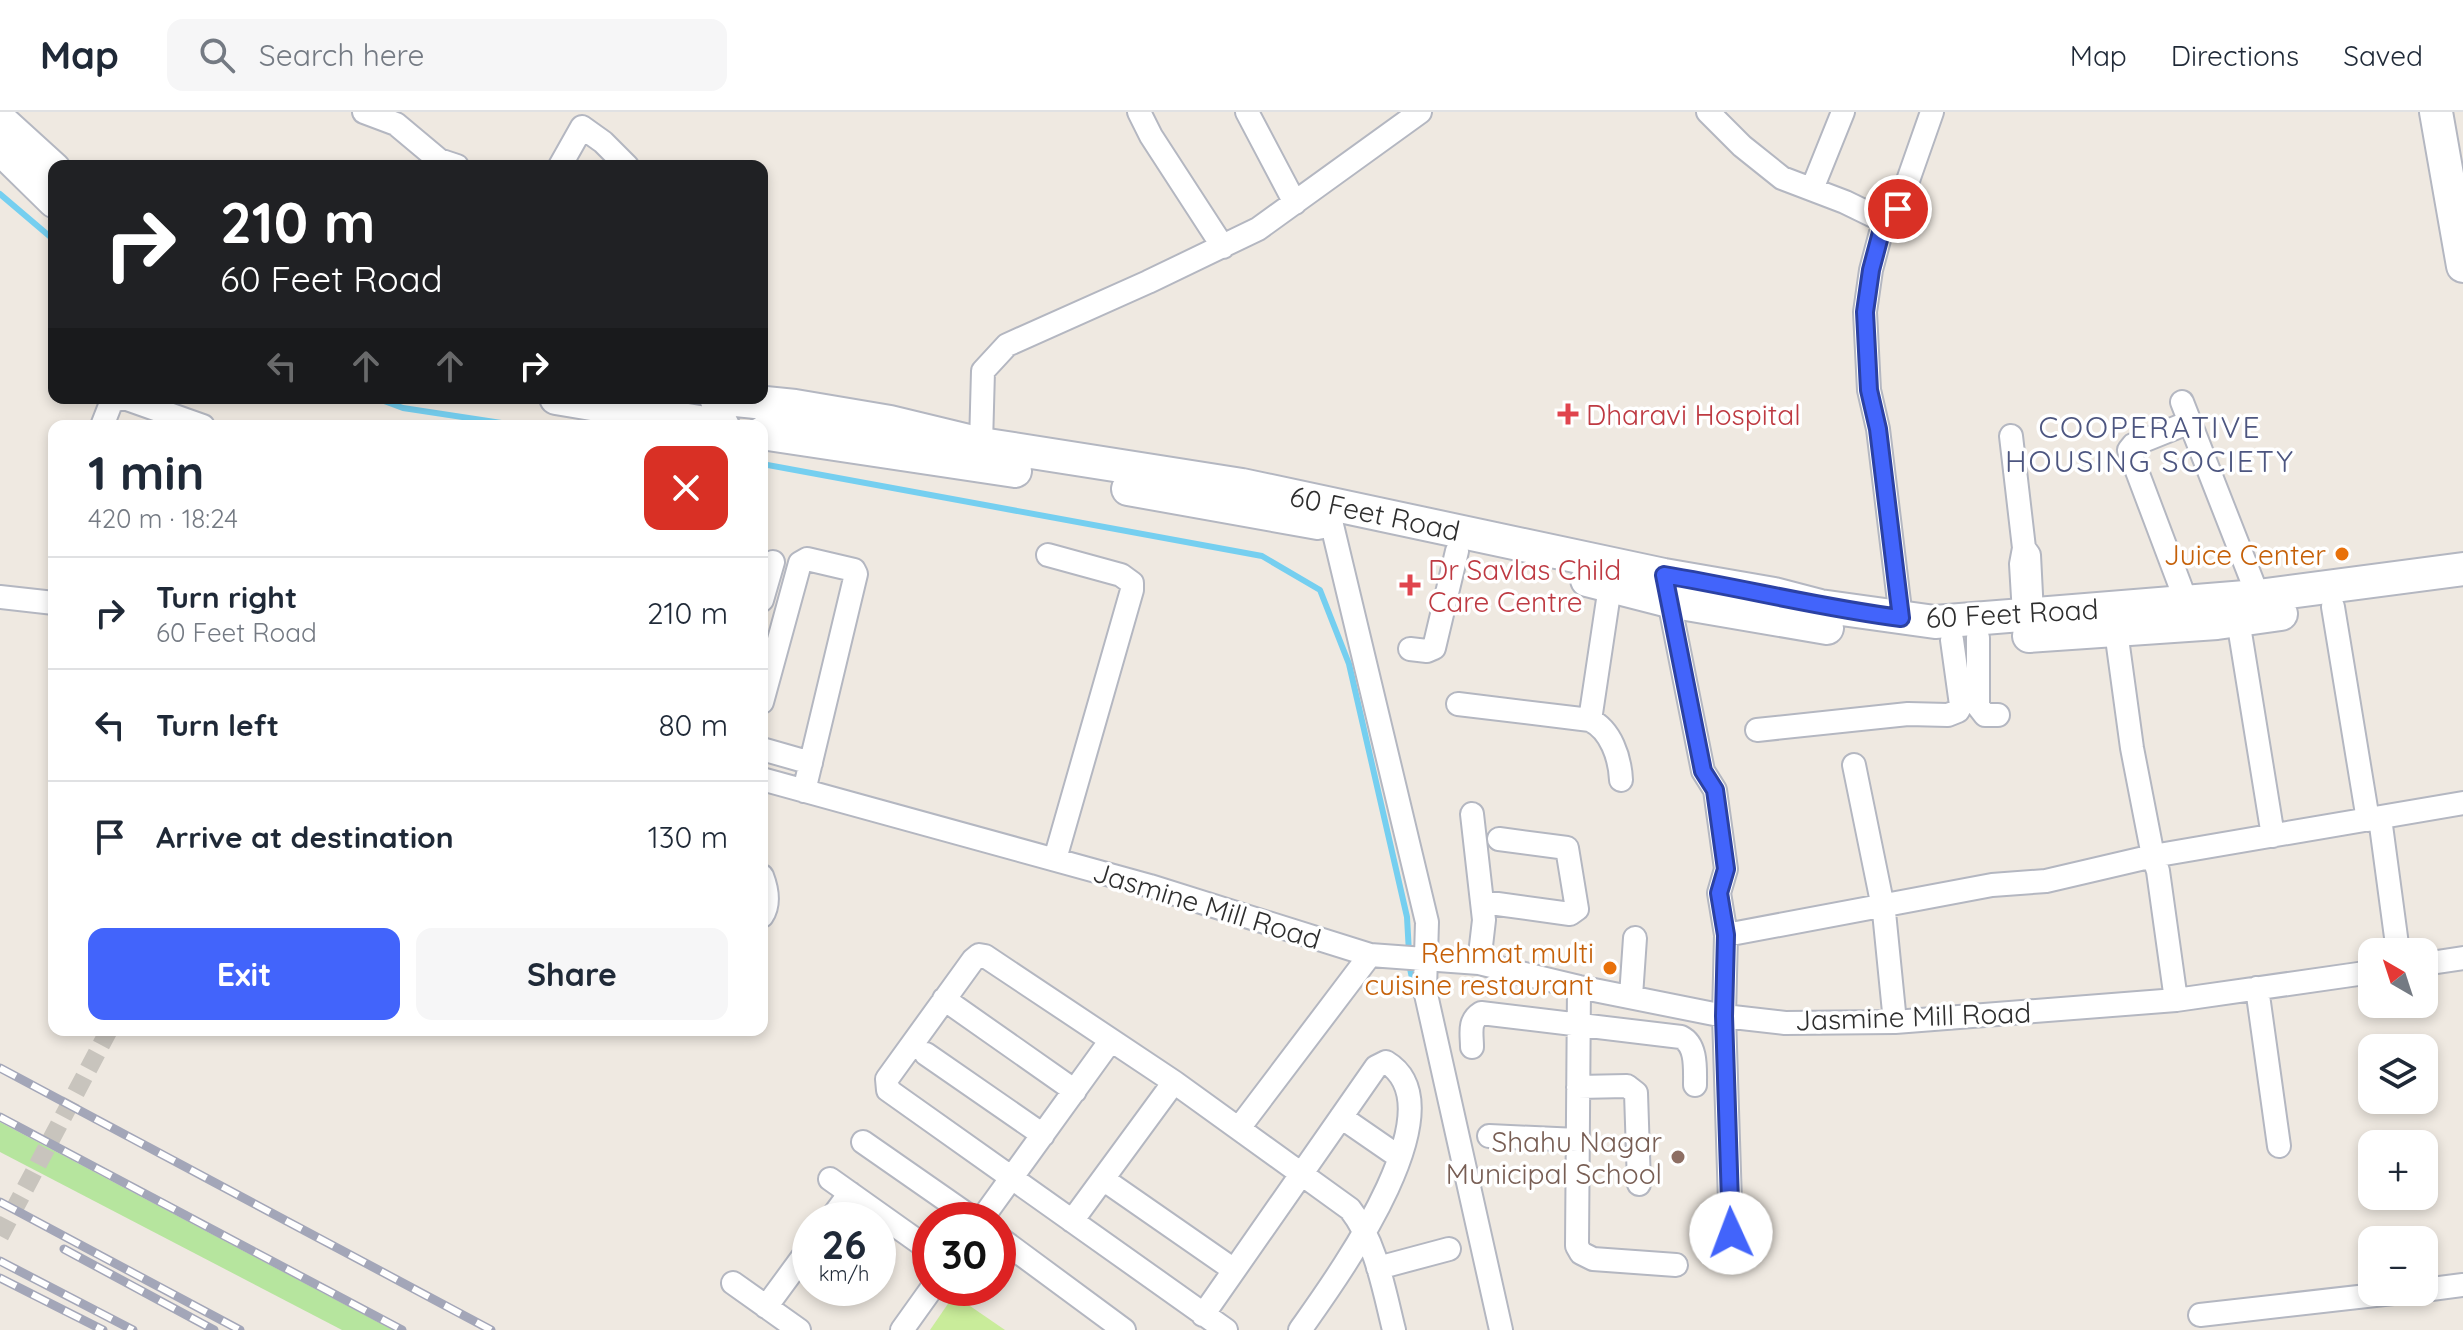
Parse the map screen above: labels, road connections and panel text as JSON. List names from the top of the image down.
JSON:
{
  "streets": {
    "main road": ["60 Feet Road"],
    "street": ["Jasmine Mill Road"]
  },
  "districts": ["COOPERATIVE HOUSING SOCIETY"],
  "places": {
    "health": ["Dharavi Hospital", "Dr Savlas Child Care Centre"],
    "other": ["Juice Center", "Rehmat multi cuisine restaurant", "Shahu Nagar Municipal School"]
  },
  "north": "top left",
  "page": {
    "header": "Map",
    "search": "Search here",
    "nav": ["Map", "Directions", "Saved"],
    "turn": ["210 m", "60 Feet Road"],
    "heading": ["1 min", "420 m · 18:24"],
    "list": [
      {
        "name": "Turn right",
        "note": "60 Feet Road",
        "value": "210 m"
      },
      {
        "name": "Turn left",
        "value": "80 m"
      },
      {
        "name": "Arrive at destination",
        "value": "130 m"
      }
    ],
    "buttons": ["Exit", "Share"],
    "map_buttons": ["+", "−"],
    "speed": "26 km/h",
    "limit": "30"
  }
}
